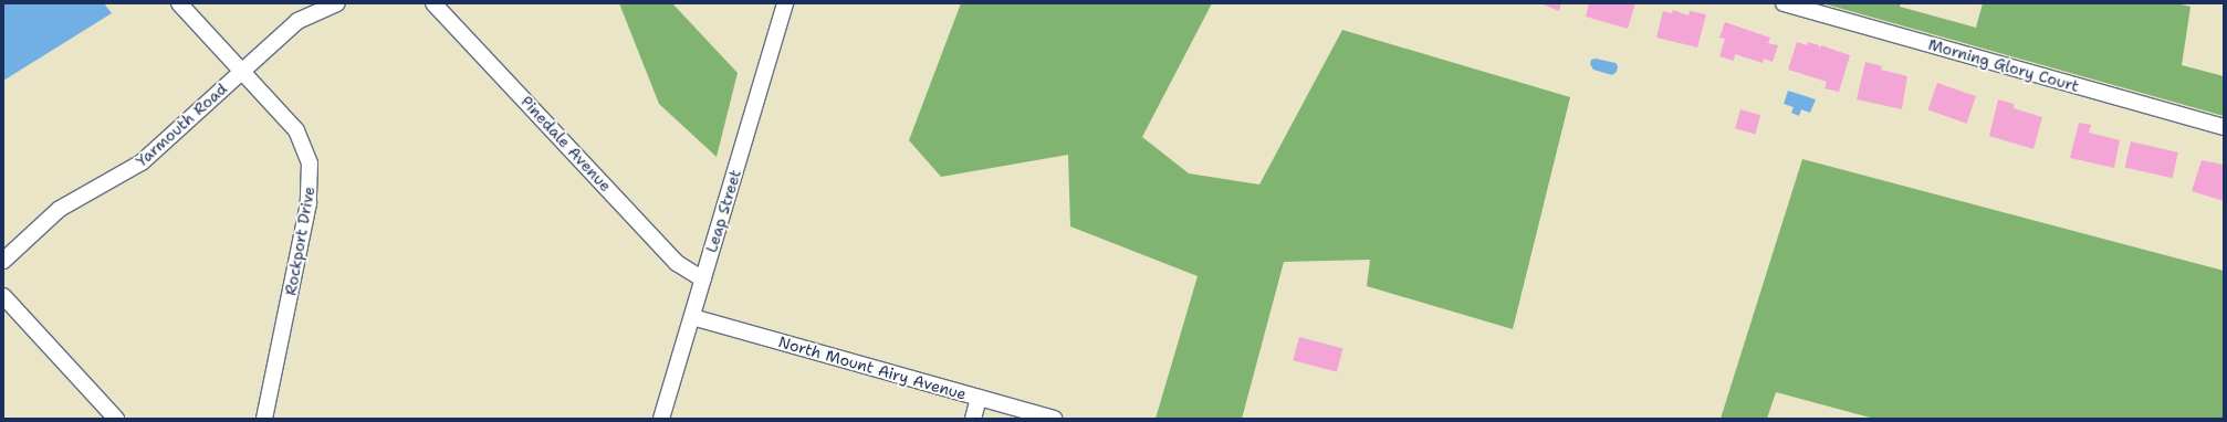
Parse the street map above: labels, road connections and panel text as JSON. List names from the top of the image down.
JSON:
{
  "streets": {
    "street": [
      "Morning Glory Court",
      "Yarmouth Road",
      "Pinedale Avenue",
      "Leap Street",
      "Rockport Drive",
      "North Mount Airy Avenue"
    ]
  },
  "crossings": [
    ["Yarmouth Road", "Rockport Drive"],
    ["Pinedale Avenue", "Leap Street"],
    ["Leap Street", "North Mount Airy Avenue"]
  ]
}
